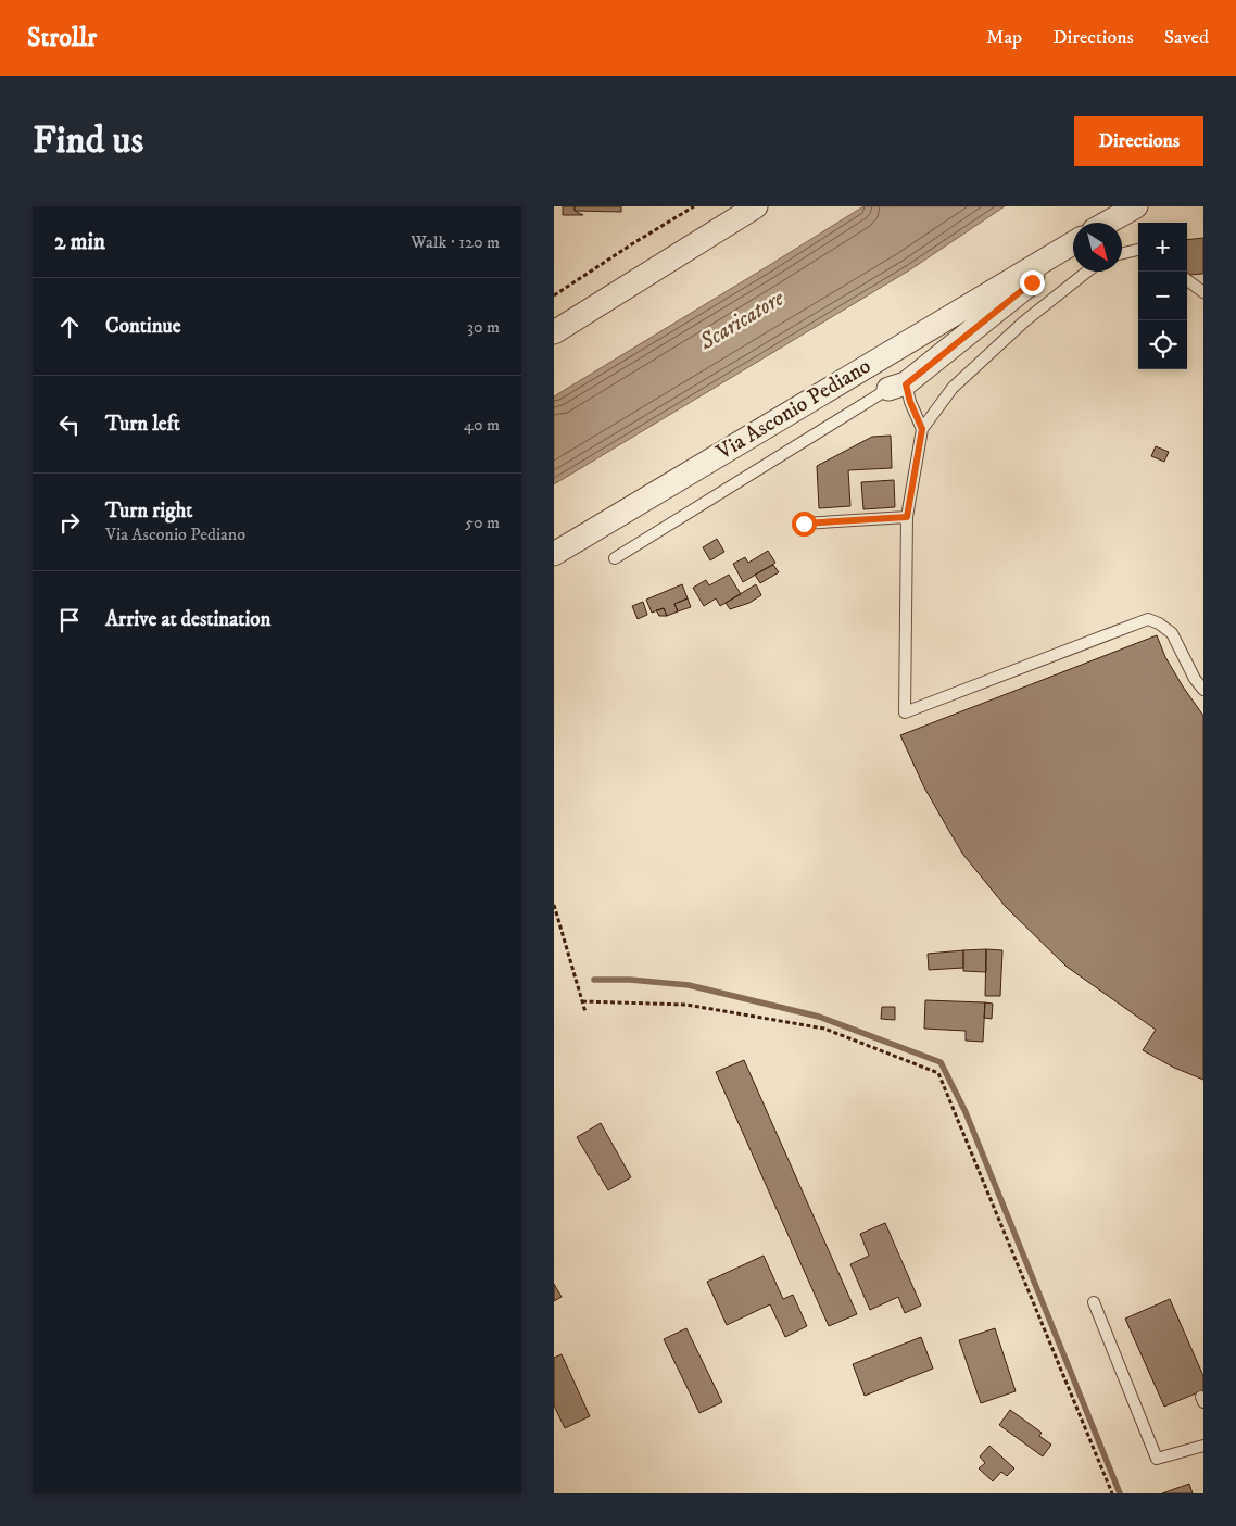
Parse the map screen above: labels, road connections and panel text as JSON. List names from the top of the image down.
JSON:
{
  "streets": {
    "street": ["Via Asconio Pediano"]
  },
  "water": ["Scaricatore"],
  "north": "bottom right",
  "page": {
    "header": "Strollr",
    "nav": ["Map", "Directions", "Saved"],
    "buttons": "Directions",
    "title": "Find us",
    "heading": ["2 min", "Walk · 120 m"],
    "map_buttons": ["+", "−"],
    "list": [
      ["Continue", "30 m"],
      ["Turn left", "40 m"],
      ["Turn right", "Via Asconio Pediano", "50 m"],
      "Arrive at destination"
    ]
  }
}
